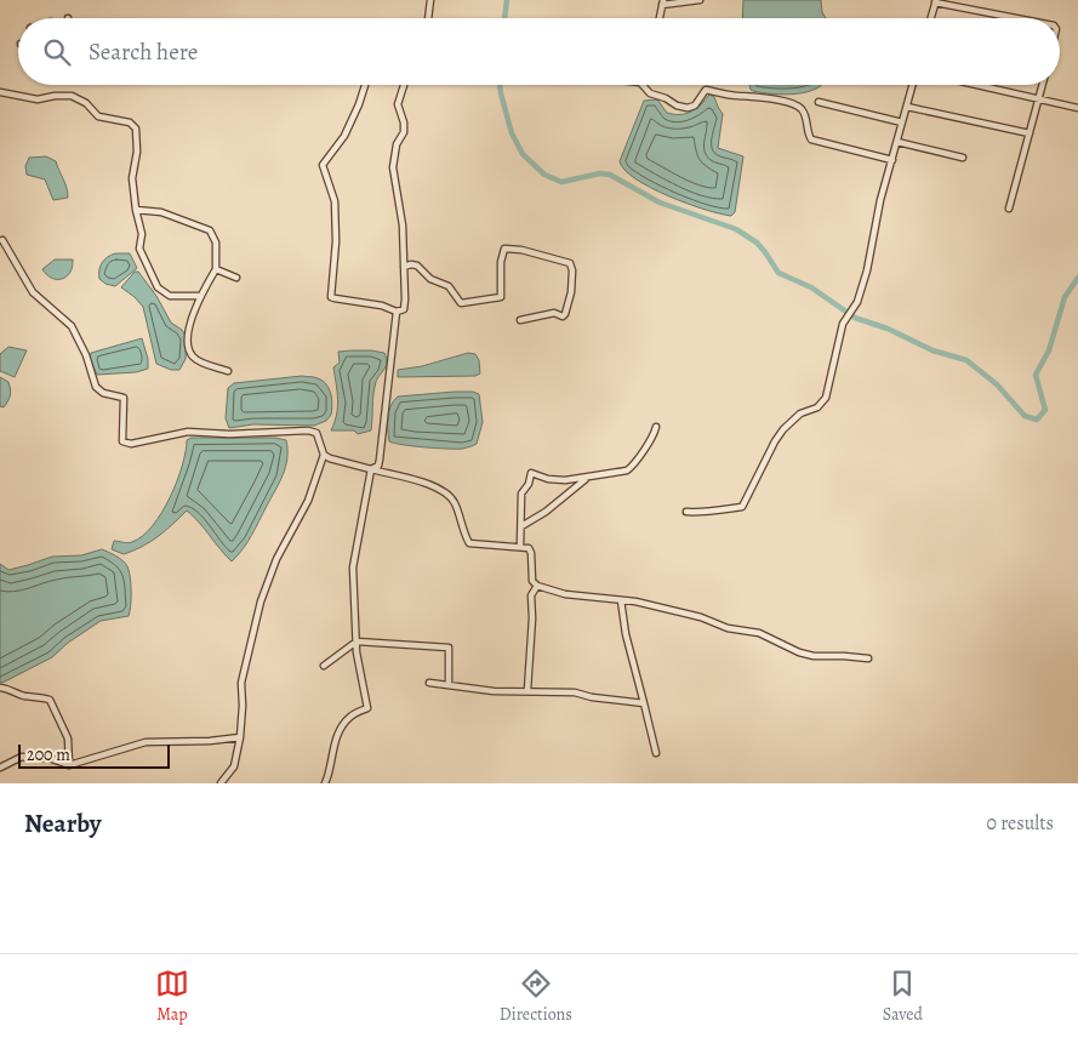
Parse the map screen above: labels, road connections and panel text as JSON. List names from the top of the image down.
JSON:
{
  "scale_bar": "200 m",
  "page": {
    "search": "Search here",
    "scale": "200 m",
    "heading": ["Nearby", "0 results"],
    "nav": ["Map", "Directions", "Saved"]
  }
}
